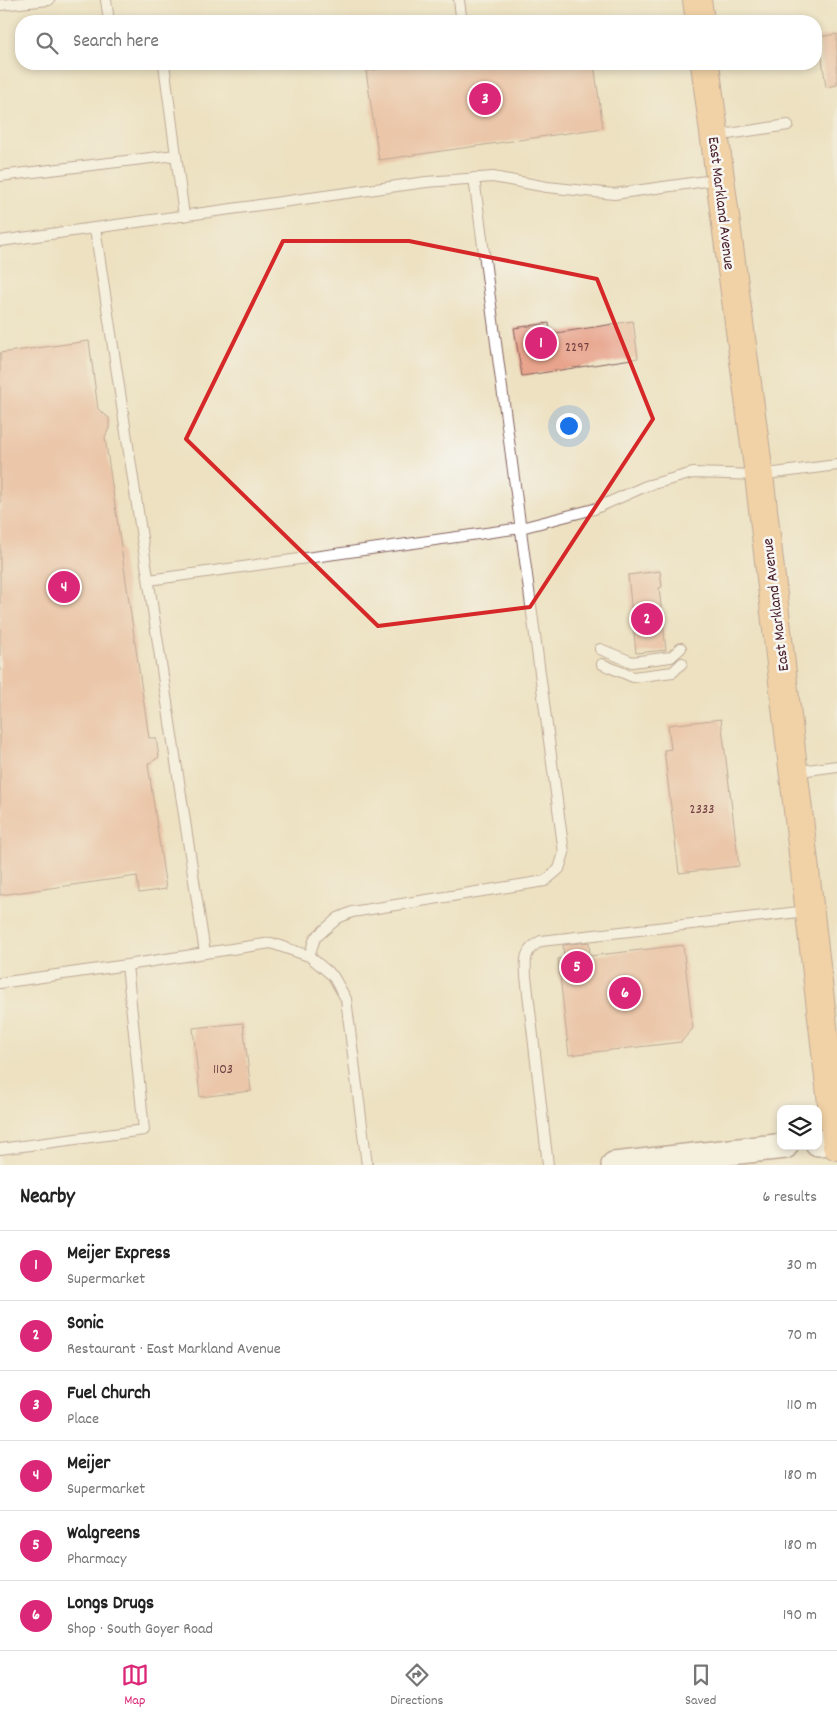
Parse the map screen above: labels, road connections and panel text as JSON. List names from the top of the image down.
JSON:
{
  "streets": {
    "main road": ["East Markland Avenue"]
  },
  "house_numbers": ["2297", "2333", "1103"],
  "page": {
    "search": "Search here",
    "pins": [
      "3",
      "1",
      "4",
      "2",
      "5",
      "6"
    ],
    "heading": ["Nearby", "6 results"],
    "list": [
      {
        "mark": "1",
        "name": "Meijer Express",
        "note": "Supermarket",
        "value": "30 m"
      },
      {
        "mark": "2",
        "name": "Sonic",
        "note": "Restaurant · East Markland Avenue",
        "value": "70 m"
      },
      {
        "mark": "3",
        "name": "Fuel Church",
        "note": "Place",
        "value": "110 m"
      },
      {
        "mark": "4",
        "name": "Meijer",
        "note": "Supermarket",
        "value": "180 m"
      },
      {
        "mark": "5",
        "name": "Walgreens",
        "note": "Pharmacy",
        "value": "180 m"
      },
      {
        "mark": "6",
        "name": "Longs Drugs",
        "note": "Shop · South Goyer Road",
        "value": "190 m"
      }
    ],
    "nav": ["Map", "Directions", "Saved"]
  }
}
